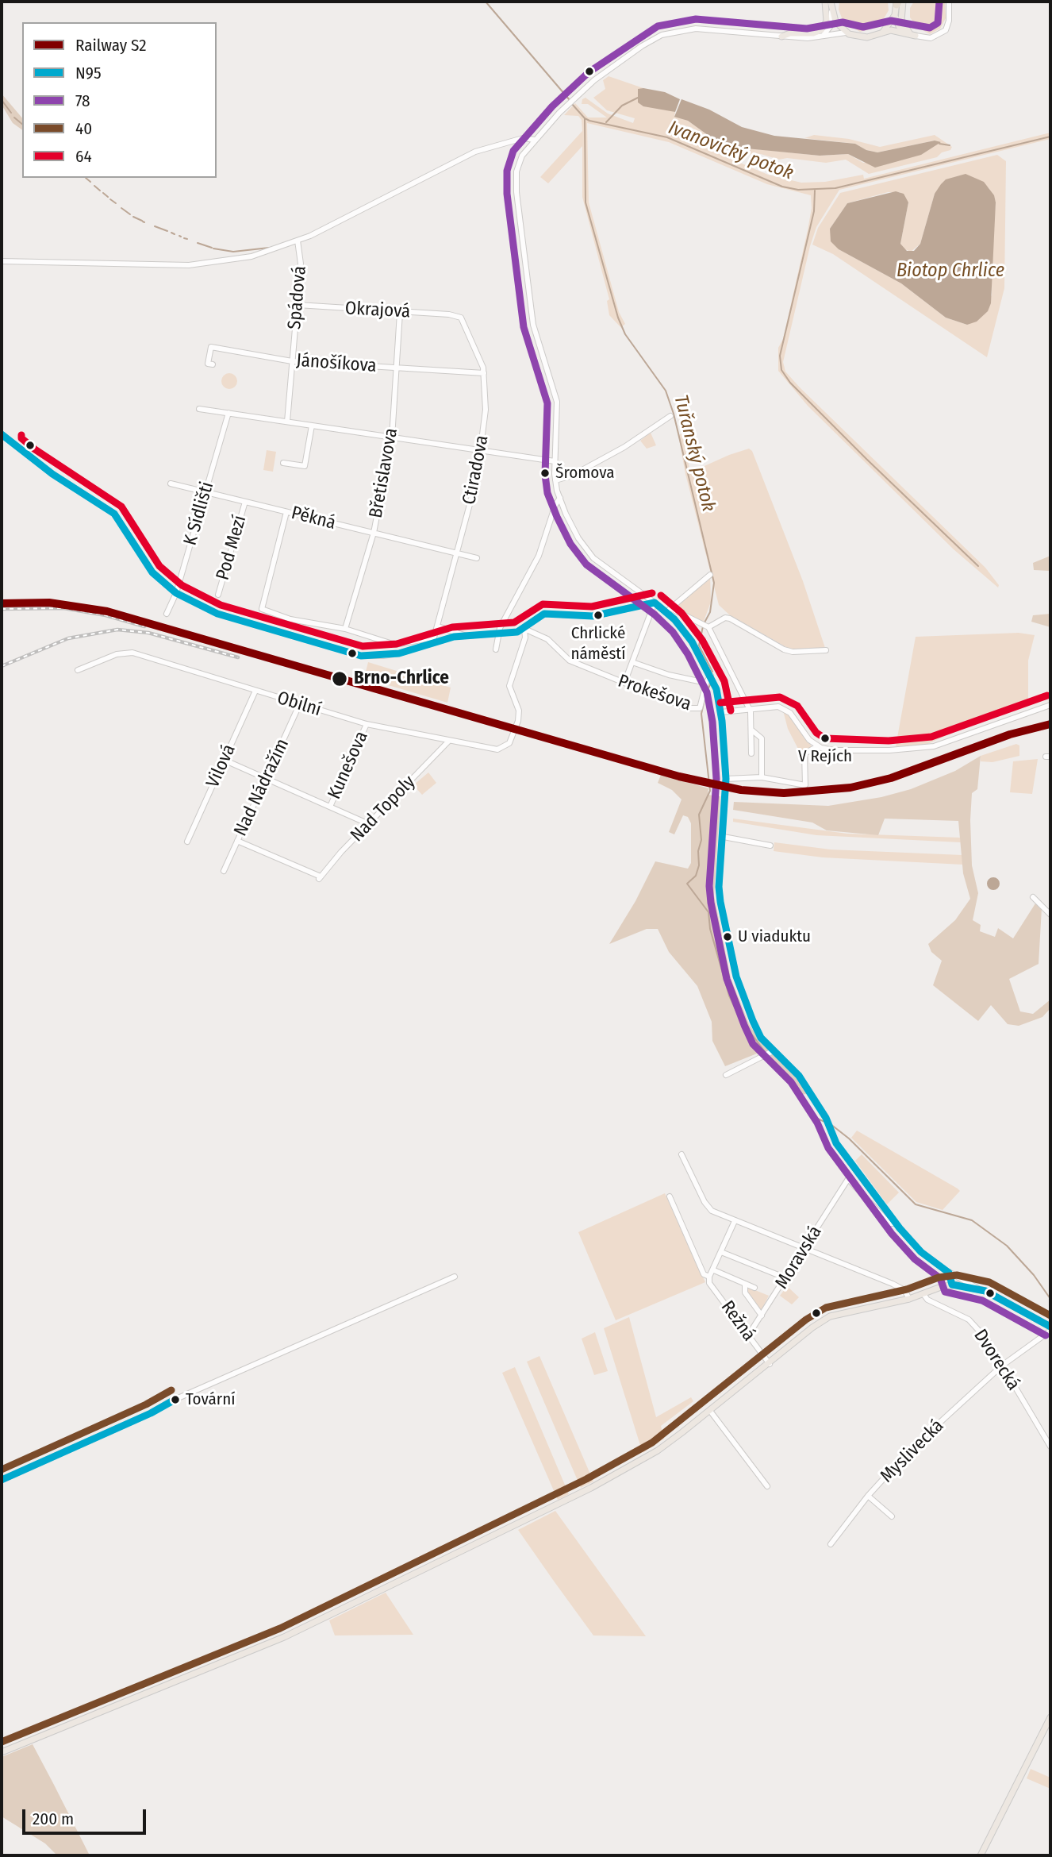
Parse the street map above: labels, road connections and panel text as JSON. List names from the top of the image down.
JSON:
{
  "streets": {
    "street": [
      "Spádová",
      "Okrajová",
      "Jánošíkova",
      "Ctiradova",
      "Břetislavova",
      "K Sídlišti",
      "Pěkná",
      "Pod Mezí",
      "Prokešova",
      "Obilní",
      "Kunešova",
      "Vilová",
      "Nad Nádražím",
      "Nad Topoly",
      "Moravská",
      "Režná",
      "Dvorecká",
      "Myslivecká"
    ]
  },
  "crossings": [
    ["Spádová", "Okrajová"],
    ["Spádová", "Jánošíkova"],
    ["Okrajová", "Ctiradova"],
    ["Okrajová", "Břetislavova"],
    ["Jánošíkova", "Ctiradova"],
    ["Jánošíkova", "Břetislavova"],
    ["Ctiradova", "Pěkná"],
    ["Břetislavova", "Pěkná"],
    ["K Sídlišti", "Pěkná"],
    ["Pěkná", "Pod Mezí"],
    ["Prokešova", "Obilní"],
    ["Obilní", "Kunešova"],
    ["Obilní", "Vilová"],
    ["Obilní", "Nad Nádražím"],
    ["Obilní", "Nad Topoly"],
    ["Nad Nádražím", "Nad Topoly"],
    ["Moravská", "Režná"],
    ["Dvorecká", "Myslivecká"]
  ],
  "water": ["Ivanovický potok", "Biotop Chrlice", "Tuřanský potok"],
  "places": [
    "Šromova",
    "Chrlické náměstí",
    "Brno-Chrlice",
    "V Rejích",
    "U viaduktu",
    "Tovární"
  ],
  "lines": [
    "transit line 78",
    "transit line N95",
    "transit line 64",
    "rail line S2",
    "transit line 40"
  ],
  "legend": [
    "Railway S2",
    "N95",
    "78",
    "40",
    "64"
  ],
  "scale_bar": "200 m"
}
